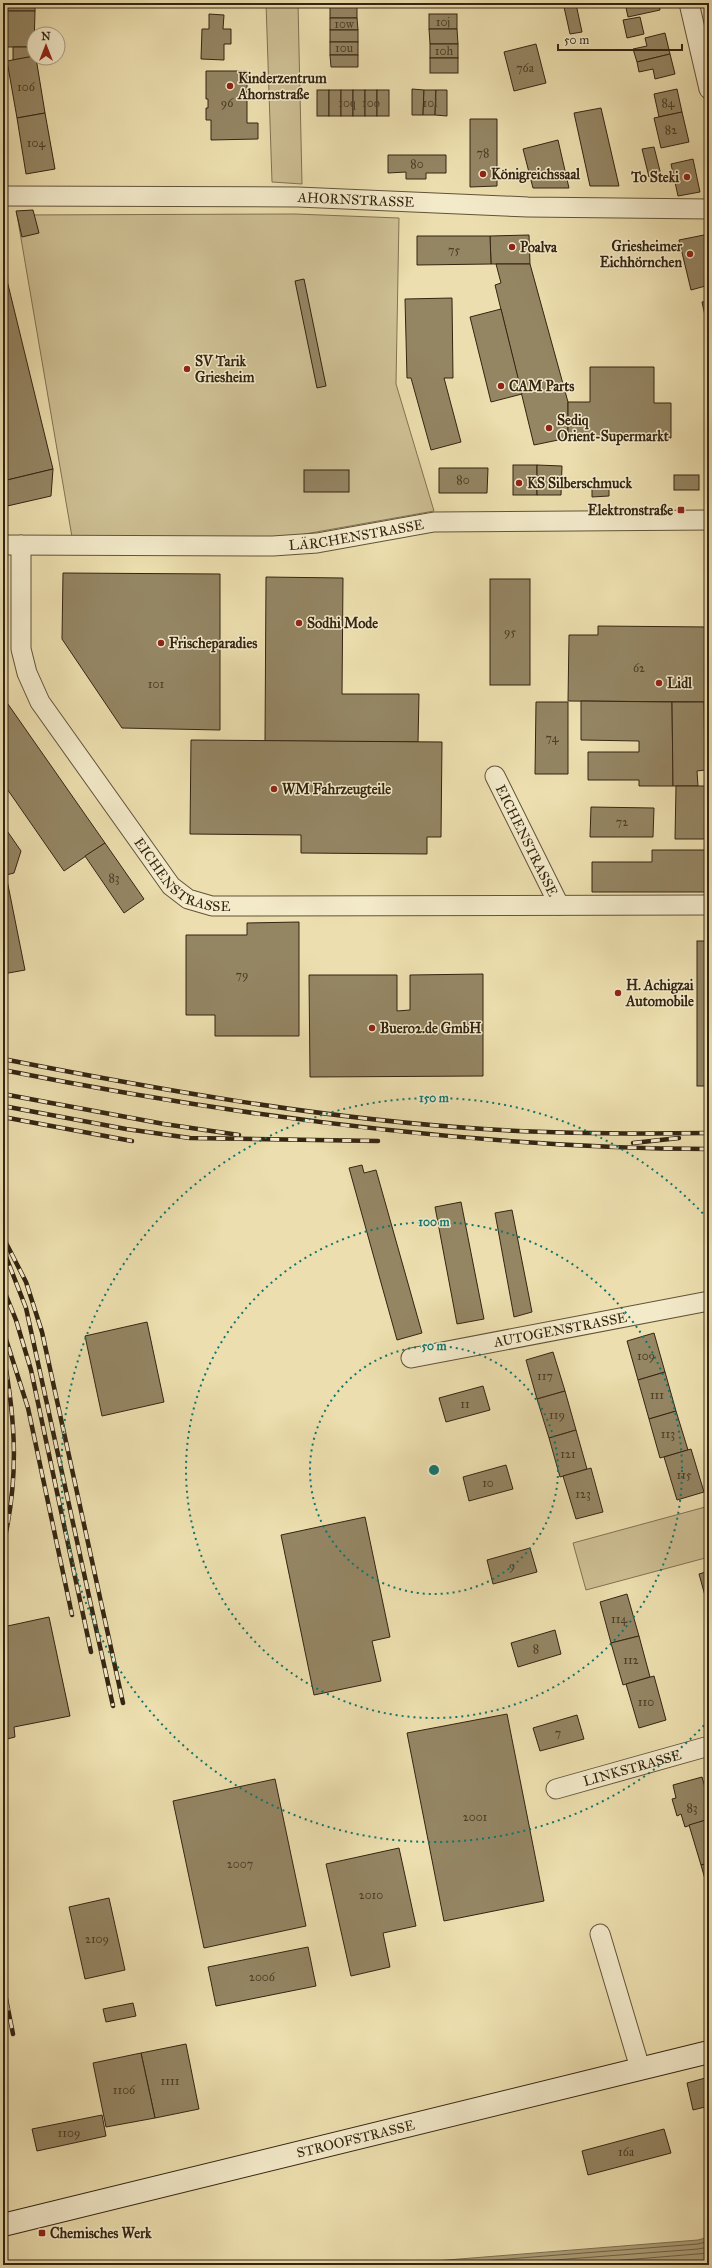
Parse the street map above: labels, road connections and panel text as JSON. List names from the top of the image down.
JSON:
{
  "streets": {
    "street": [
      "AHORNSTRASSE",
      "LÄRCHENSTRASSE",
      "EICHENSTRASSE",
      "AUTOGENSTRASSE",
      "LINKSTRASSE",
      "STROOFSTRASSE"
    ]
  },
  "crossings": [
    ["LÄRCHENSTRASSE", "EICHENSTRASSE"]
  ],
  "places": {
    "other": [
      "Kinderzentrum Ahornstraße",
      "Königreichssaal",
      "To Steki",
      "Poalva",
      "Griesheimer Eichhörnchen",
      "SV Tarik Griesheim",
      "CAM Parts",
      "Sediq Orient-Supermarkt",
      "KS Silberschmuck",
      "Sodhi Mode",
      "Frischeparadies",
      "Lidl",
      "WM Fahrzeugteile",
      "H. Achigzai Automobile",
      "Buero2.de GmbH"
    ],
    "transit": ["Elektronstraße", "Chemisches Werk"]
  },
  "house_numbers": [
    "10j",
    "10w",
    "10u",
    "10h",
    "76a",
    "106",
    "96",
    "10q",
    "10o",
    "10l",
    "84",
    "82",
    "104",
    "78",
    "80",
    "75",
    "80",
    "95",
    "62",
    "101",
    "74",
    "72",
    "83",
    "79",
    "109",
    "117",
    "111",
    "11",
    "119",
    "113",
    "121",
    "115",
    "10",
    "123",
    "9",
    "114",
    "8",
    "112",
    "110",
    "7",
    "83",
    "2001",
    "2007",
    "2010",
    "2109",
    "2006",
    "1111",
    "1106",
    "1109",
    "16a"
  ],
  "scale_bar": "50 m",
  "north": "top",
  "rings": ["150 m", "100 m", "50 m"]
}
